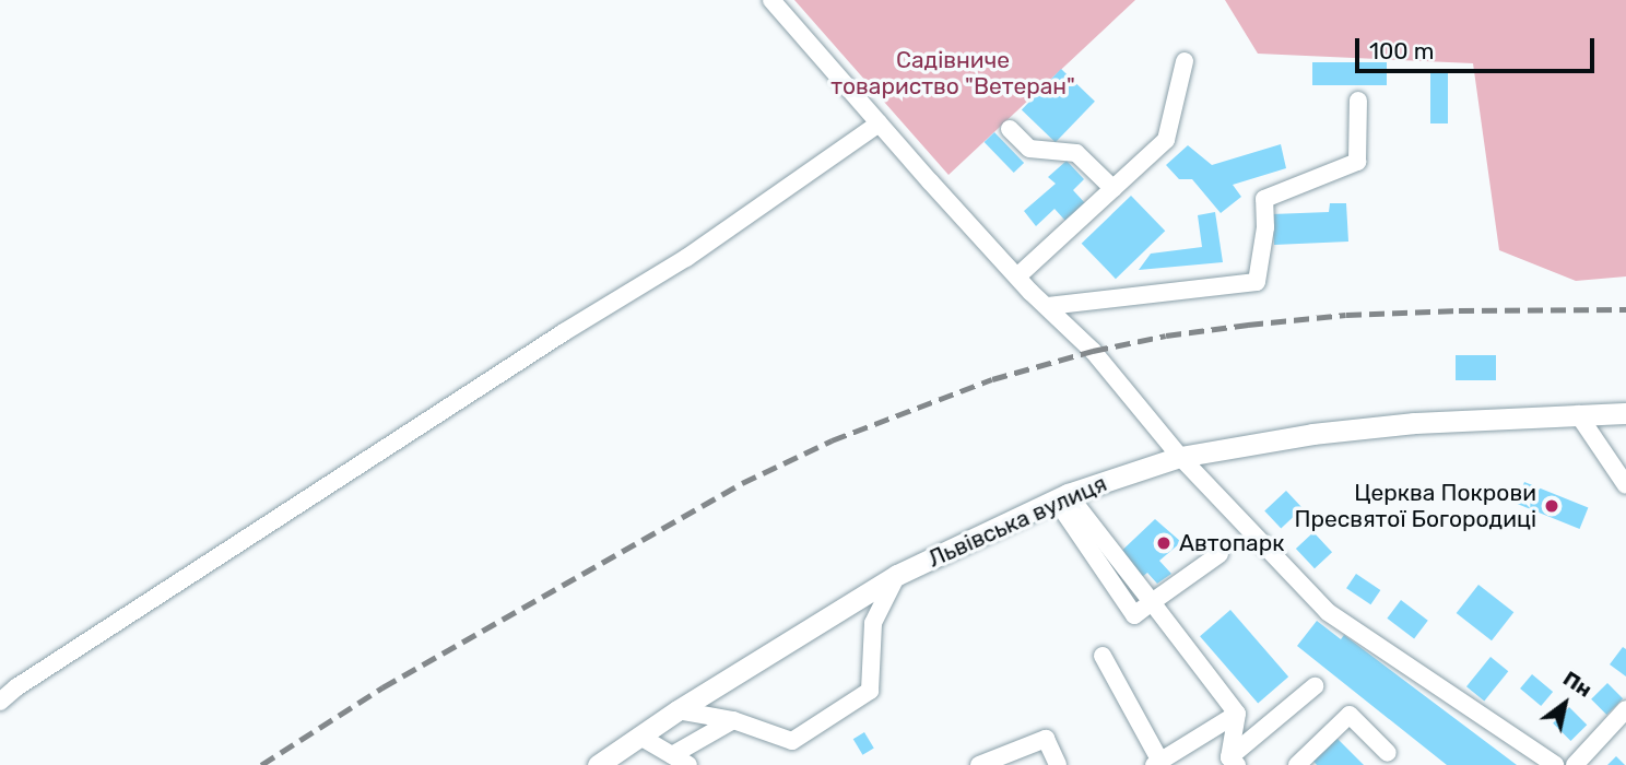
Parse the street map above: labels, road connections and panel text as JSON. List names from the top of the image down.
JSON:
{
  "streets": {
    "main road": ["Львівська вулиця"]
  },
  "parks": ["Садівниче товариство \"Ветеран\""],
  "places": ["Церква Покрови Пресвятої Богородиці", "Автопарк"],
  "scale_bar": "100 m",
  "north": "top right"
}
